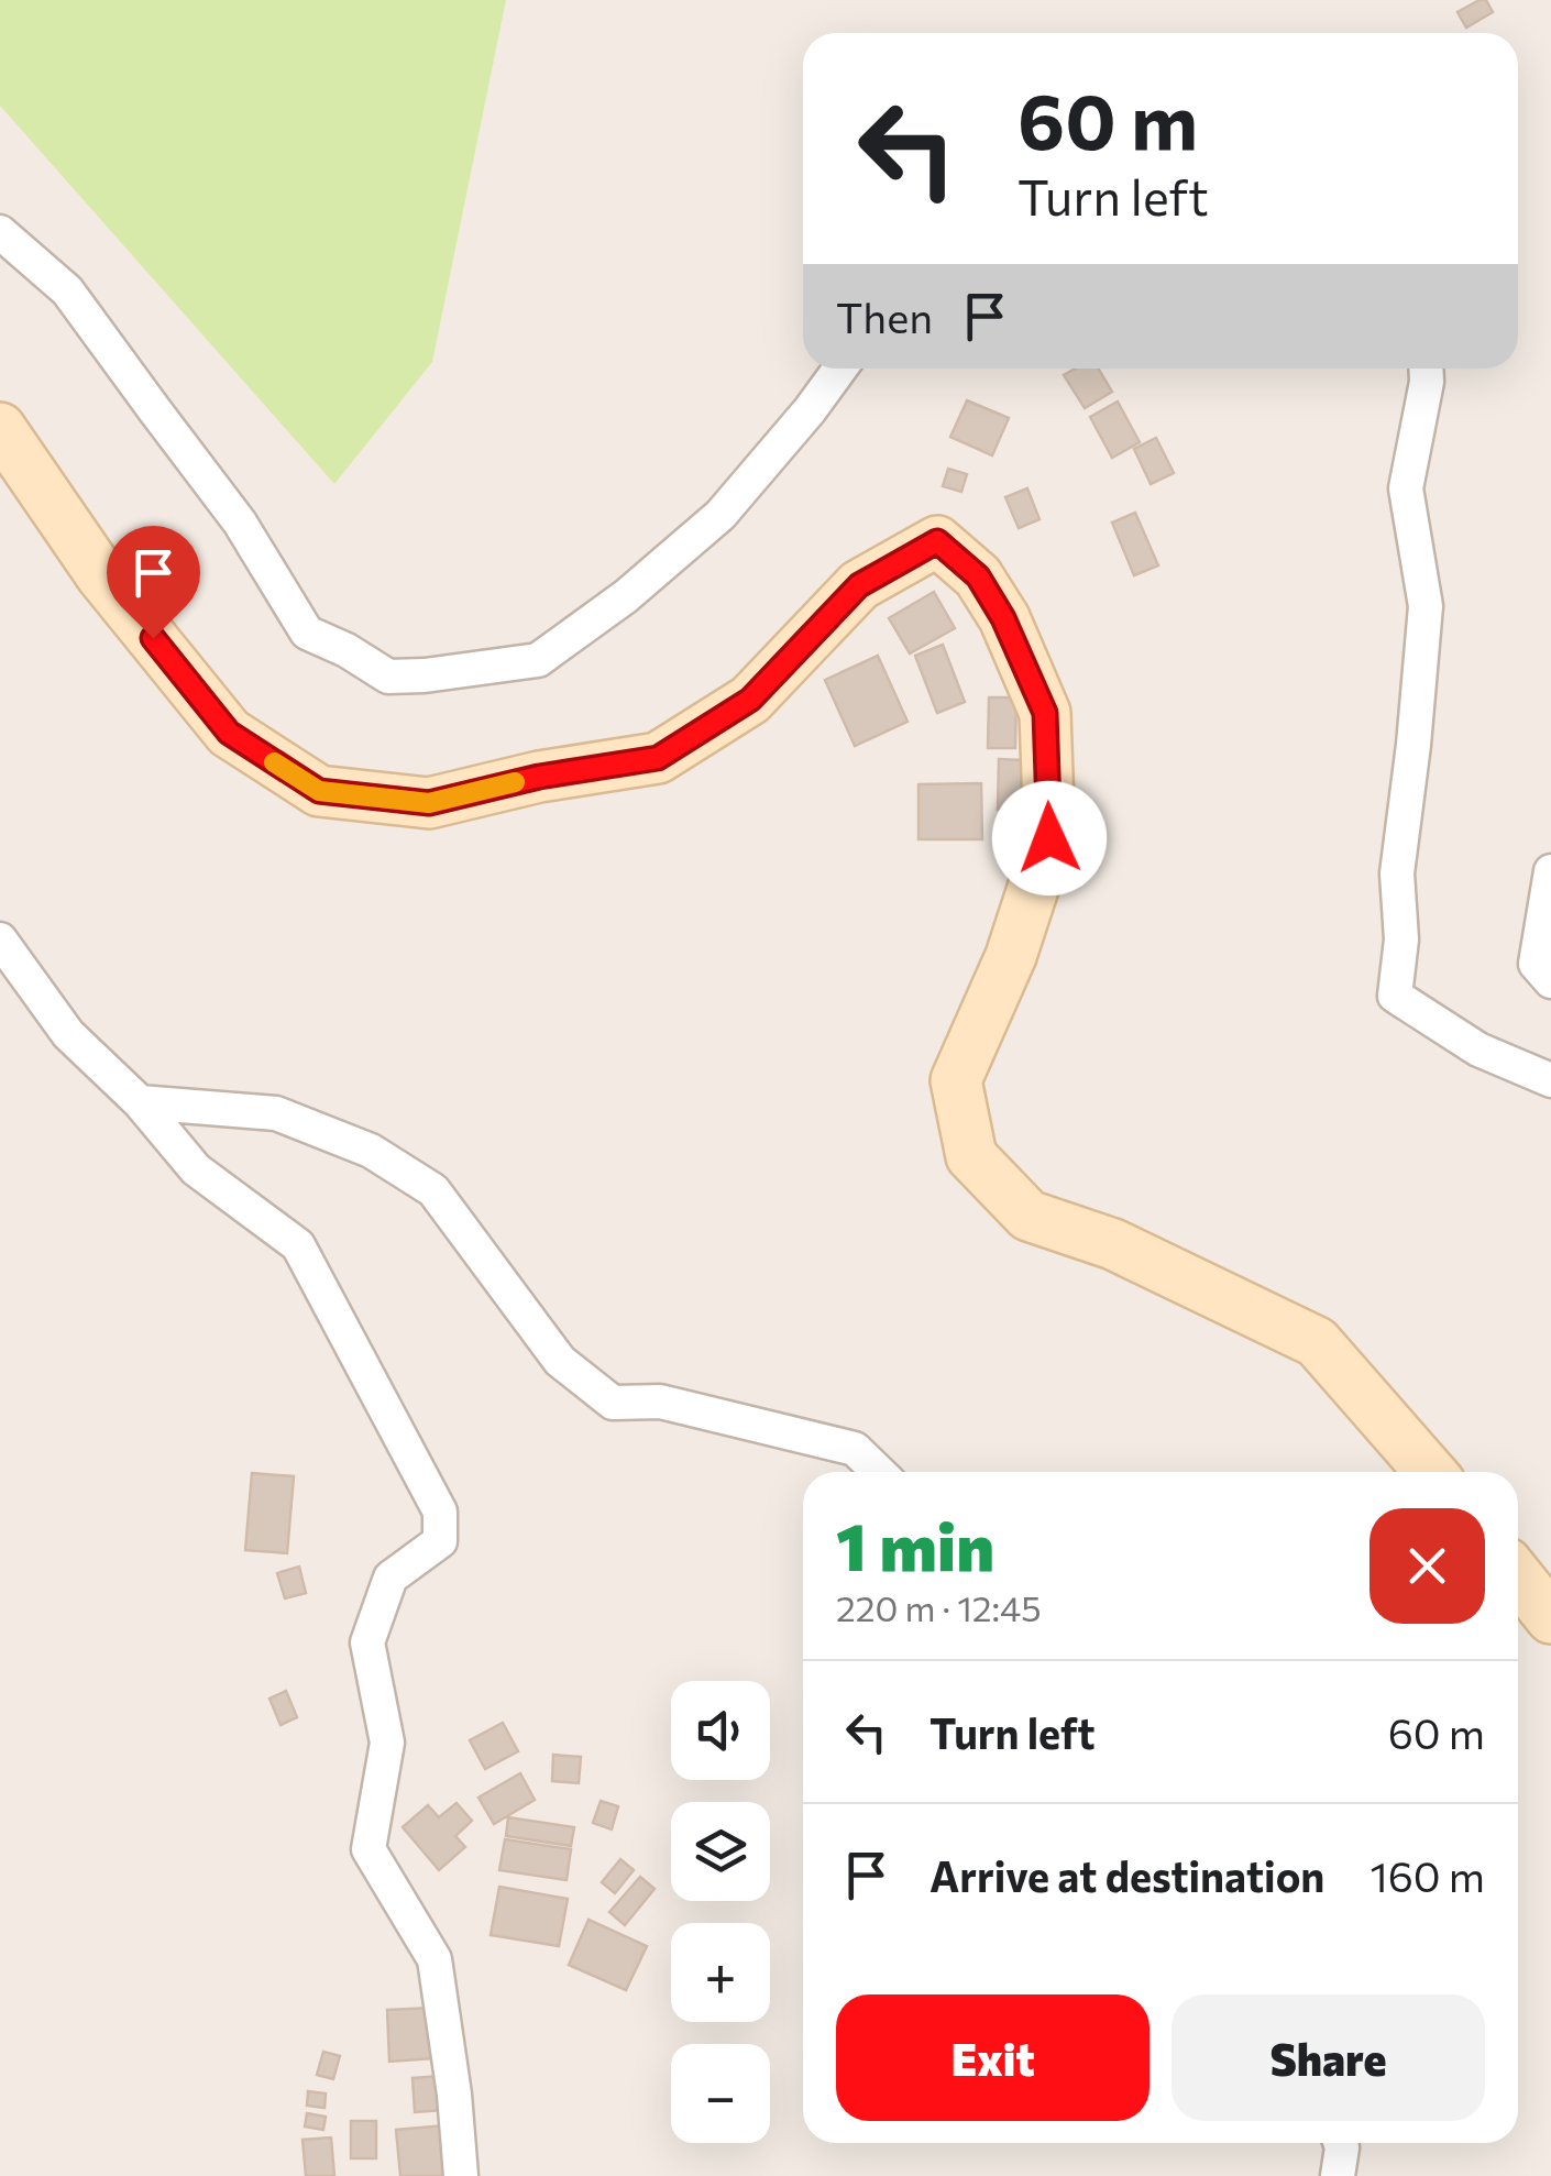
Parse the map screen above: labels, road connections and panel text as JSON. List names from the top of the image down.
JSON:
{
  "page": {
    "turn": ["60 m", "Turn left"],
    "then": "Then",
    "heading": ["1 min", "220 m · 12:45"],
    "list": [
      {
        "name": "Turn left",
        "value": "60 m"
      },
      {
        "name": "Arrive at destination",
        "value": "160 m"
      }
    ],
    "map_buttons": ["+", "−"],
    "buttons": ["Exit", "Share"]
  }
}
